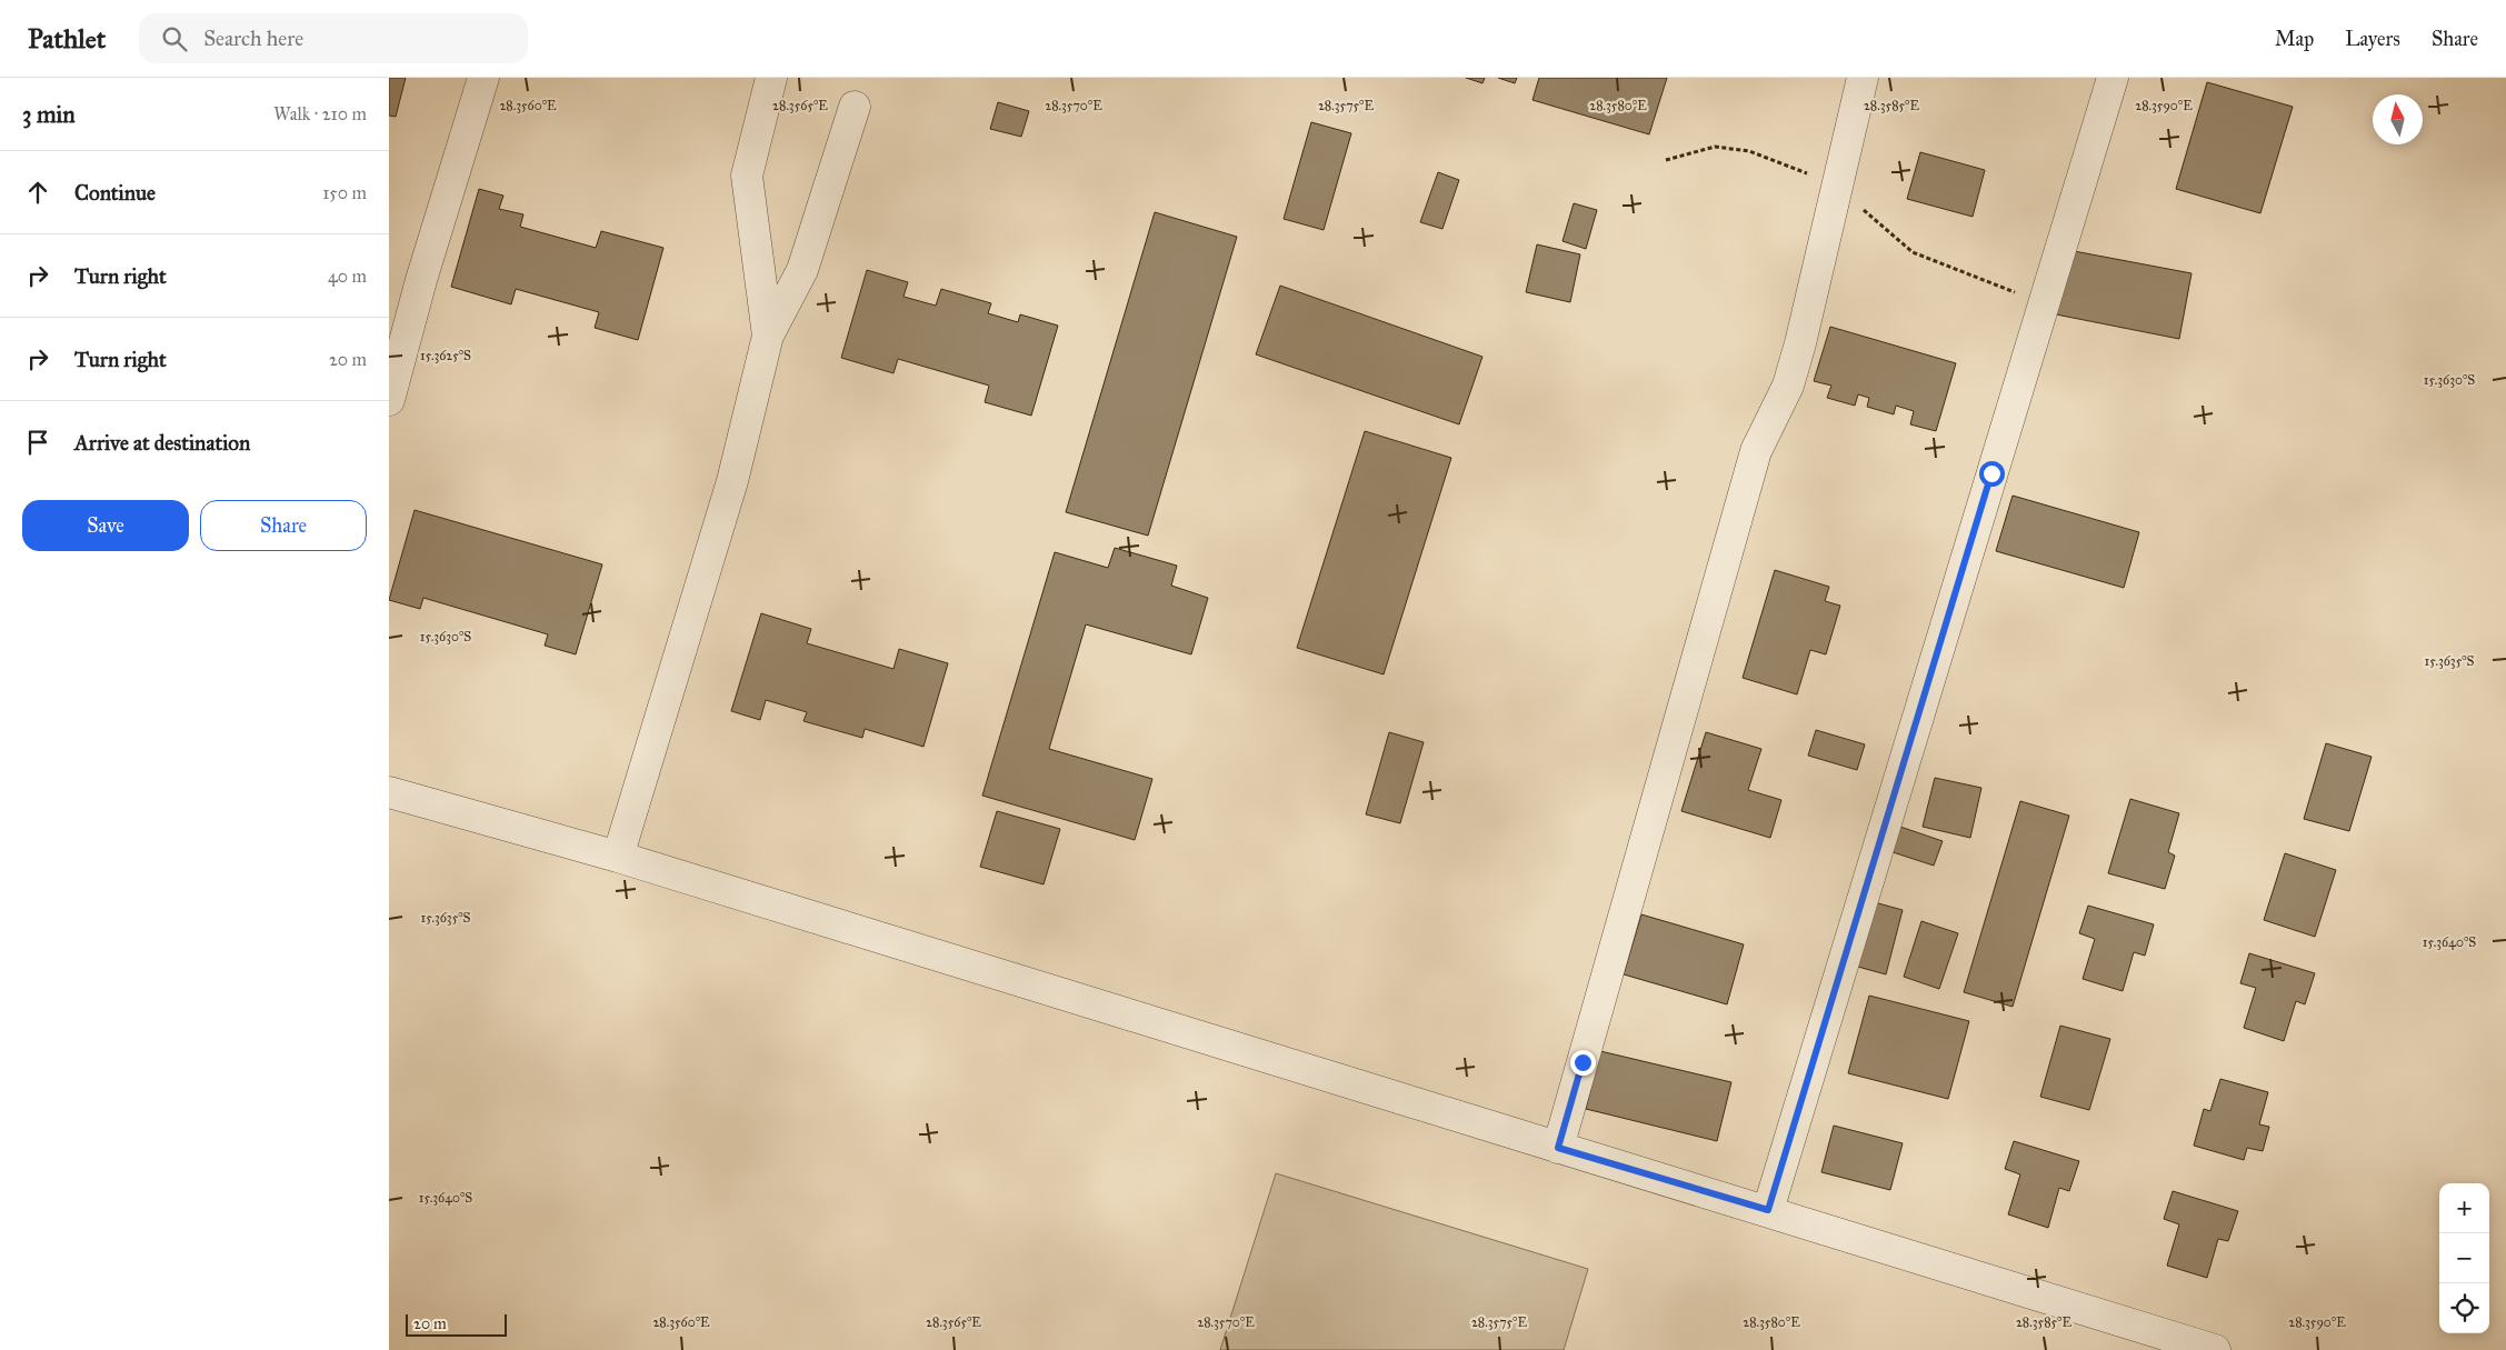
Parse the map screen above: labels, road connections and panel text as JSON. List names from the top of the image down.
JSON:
{
  "scale_bar": "20 m",
  "north": "top",
  "page": {
    "header": "Pathlet",
    "search": "Search here",
    "nav": ["Map", "Layers", "Share"],
    "heading": ["3 min", "Walk · 210 m"],
    "list": [
      ["Continue", "150 m"],
      ["Turn right", "40 m"],
      ["Turn right", "20 m"],
      "Arrive at destination"
    ],
    "buttons": ["Save", "Share"],
    "map_buttons": ["+", "−"],
    "scale": "20 m"
  },
  "coordinates": [
    "28.3560°E",
    "28.3565°E",
    "28.3570°E",
    "28.3575°E",
    "28.3580°E",
    "28.3585°E",
    "28.3590°E",
    "15.3625°S",
    "15.3630°S",
    "15.3635°S",
    "15.3640°S"
  ]
}
